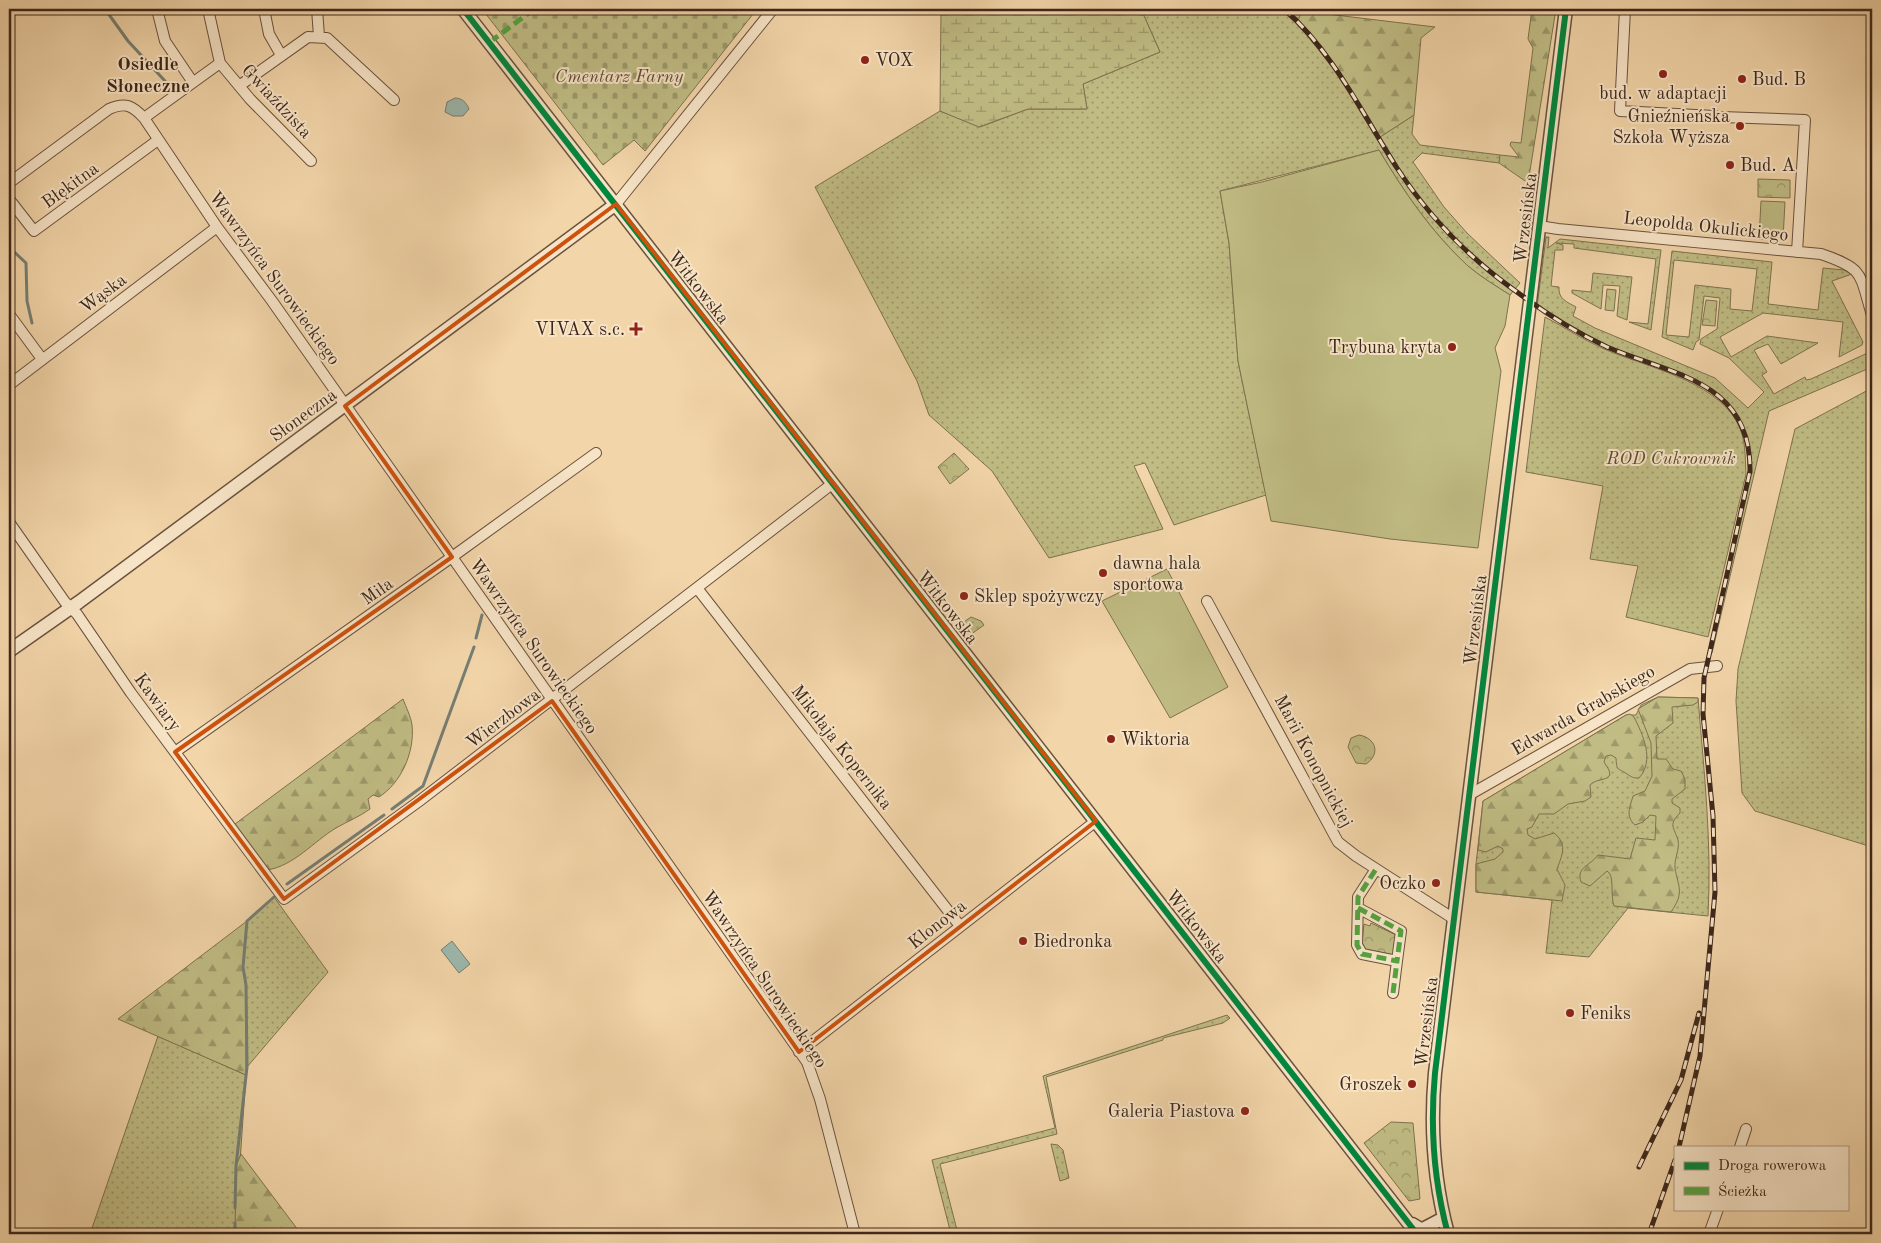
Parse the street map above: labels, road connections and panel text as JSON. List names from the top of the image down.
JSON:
{
  "streets": {
    "street": [
      "Gwiaździsta",
      "Błękitna",
      "Wrzesińska",
      "Leopolda Okulickiego",
      "Wawrzyńca Surowieckiego",
      "Witkowska",
      "Wąska",
      "Słoneczna",
      "Miła",
      "Kawiary",
      "Edwarda Grabskiego",
      "Wierzbowa",
      "Mikołaja Kopernika",
      "Marii Konopnickiej",
      "Klonowa"
    ]
  },
  "crossings": [
    ["Gwiaździsta", "Wawrzyńca Surowieckiego"],
    ["Błękitna", "Wawrzyńca Surowieckiego"],
    ["Wrzesińska", "Leopolda Okulickiego"],
    ["Wrzesińska", "Edwarda Grabskiego"],
    ["Wrzesińska", "Marii Konopnickiej"],
    ["Wawrzyńca Surowieckiego", "Wąska"],
    ["Wawrzyńca Surowieckiego", "Słoneczna"],
    ["Wawrzyńca Surowieckiego", "Miła"],
    ["Wawrzyńca Surowieckiego", "Wierzbowa"],
    ["Wawrzyńca Surowieckiego", "Klonowa"],
    ["Witkowska", "Słoneczna"],
    ["Witkowska", "Wierzbowa"],
    ["Witkowska", "Klonowa"],
    ["Słoneczna", "Kawiary"],
    ["Miła", "Kawiary"],
    ["Kawiary", "Wierzbowa"],
    ["Wierzbowa", "Mikołaja Kopernika"],
    ["Mikołaja Kopernika", "Klonowa"]
  ],
  "districts": ["Osiedle Słoneczne"],
  "parks": ["Cmentarz Farny", "ROD Cukrownik"],
  "places": {
    "other": [
      "VOX",
      "bud. w adaptacji",
      "Bud. B",
      "Gnieźnieńska Szkoła Wyższa",
      "Bud. A",
      "Trybuna kryta",
      "dawna hala sportowa",
      "Sklep spożywczy",
      "Wiktoria",
      "Oczko",
      "Biedronka",
      "Feniks",
      "Groszek",
      "Galeria Piastova"
    ],
    "health": ["VIVAX s.c."]
  },
  "legend": ["Droga rowerowa", "Ścieżka"]
}
